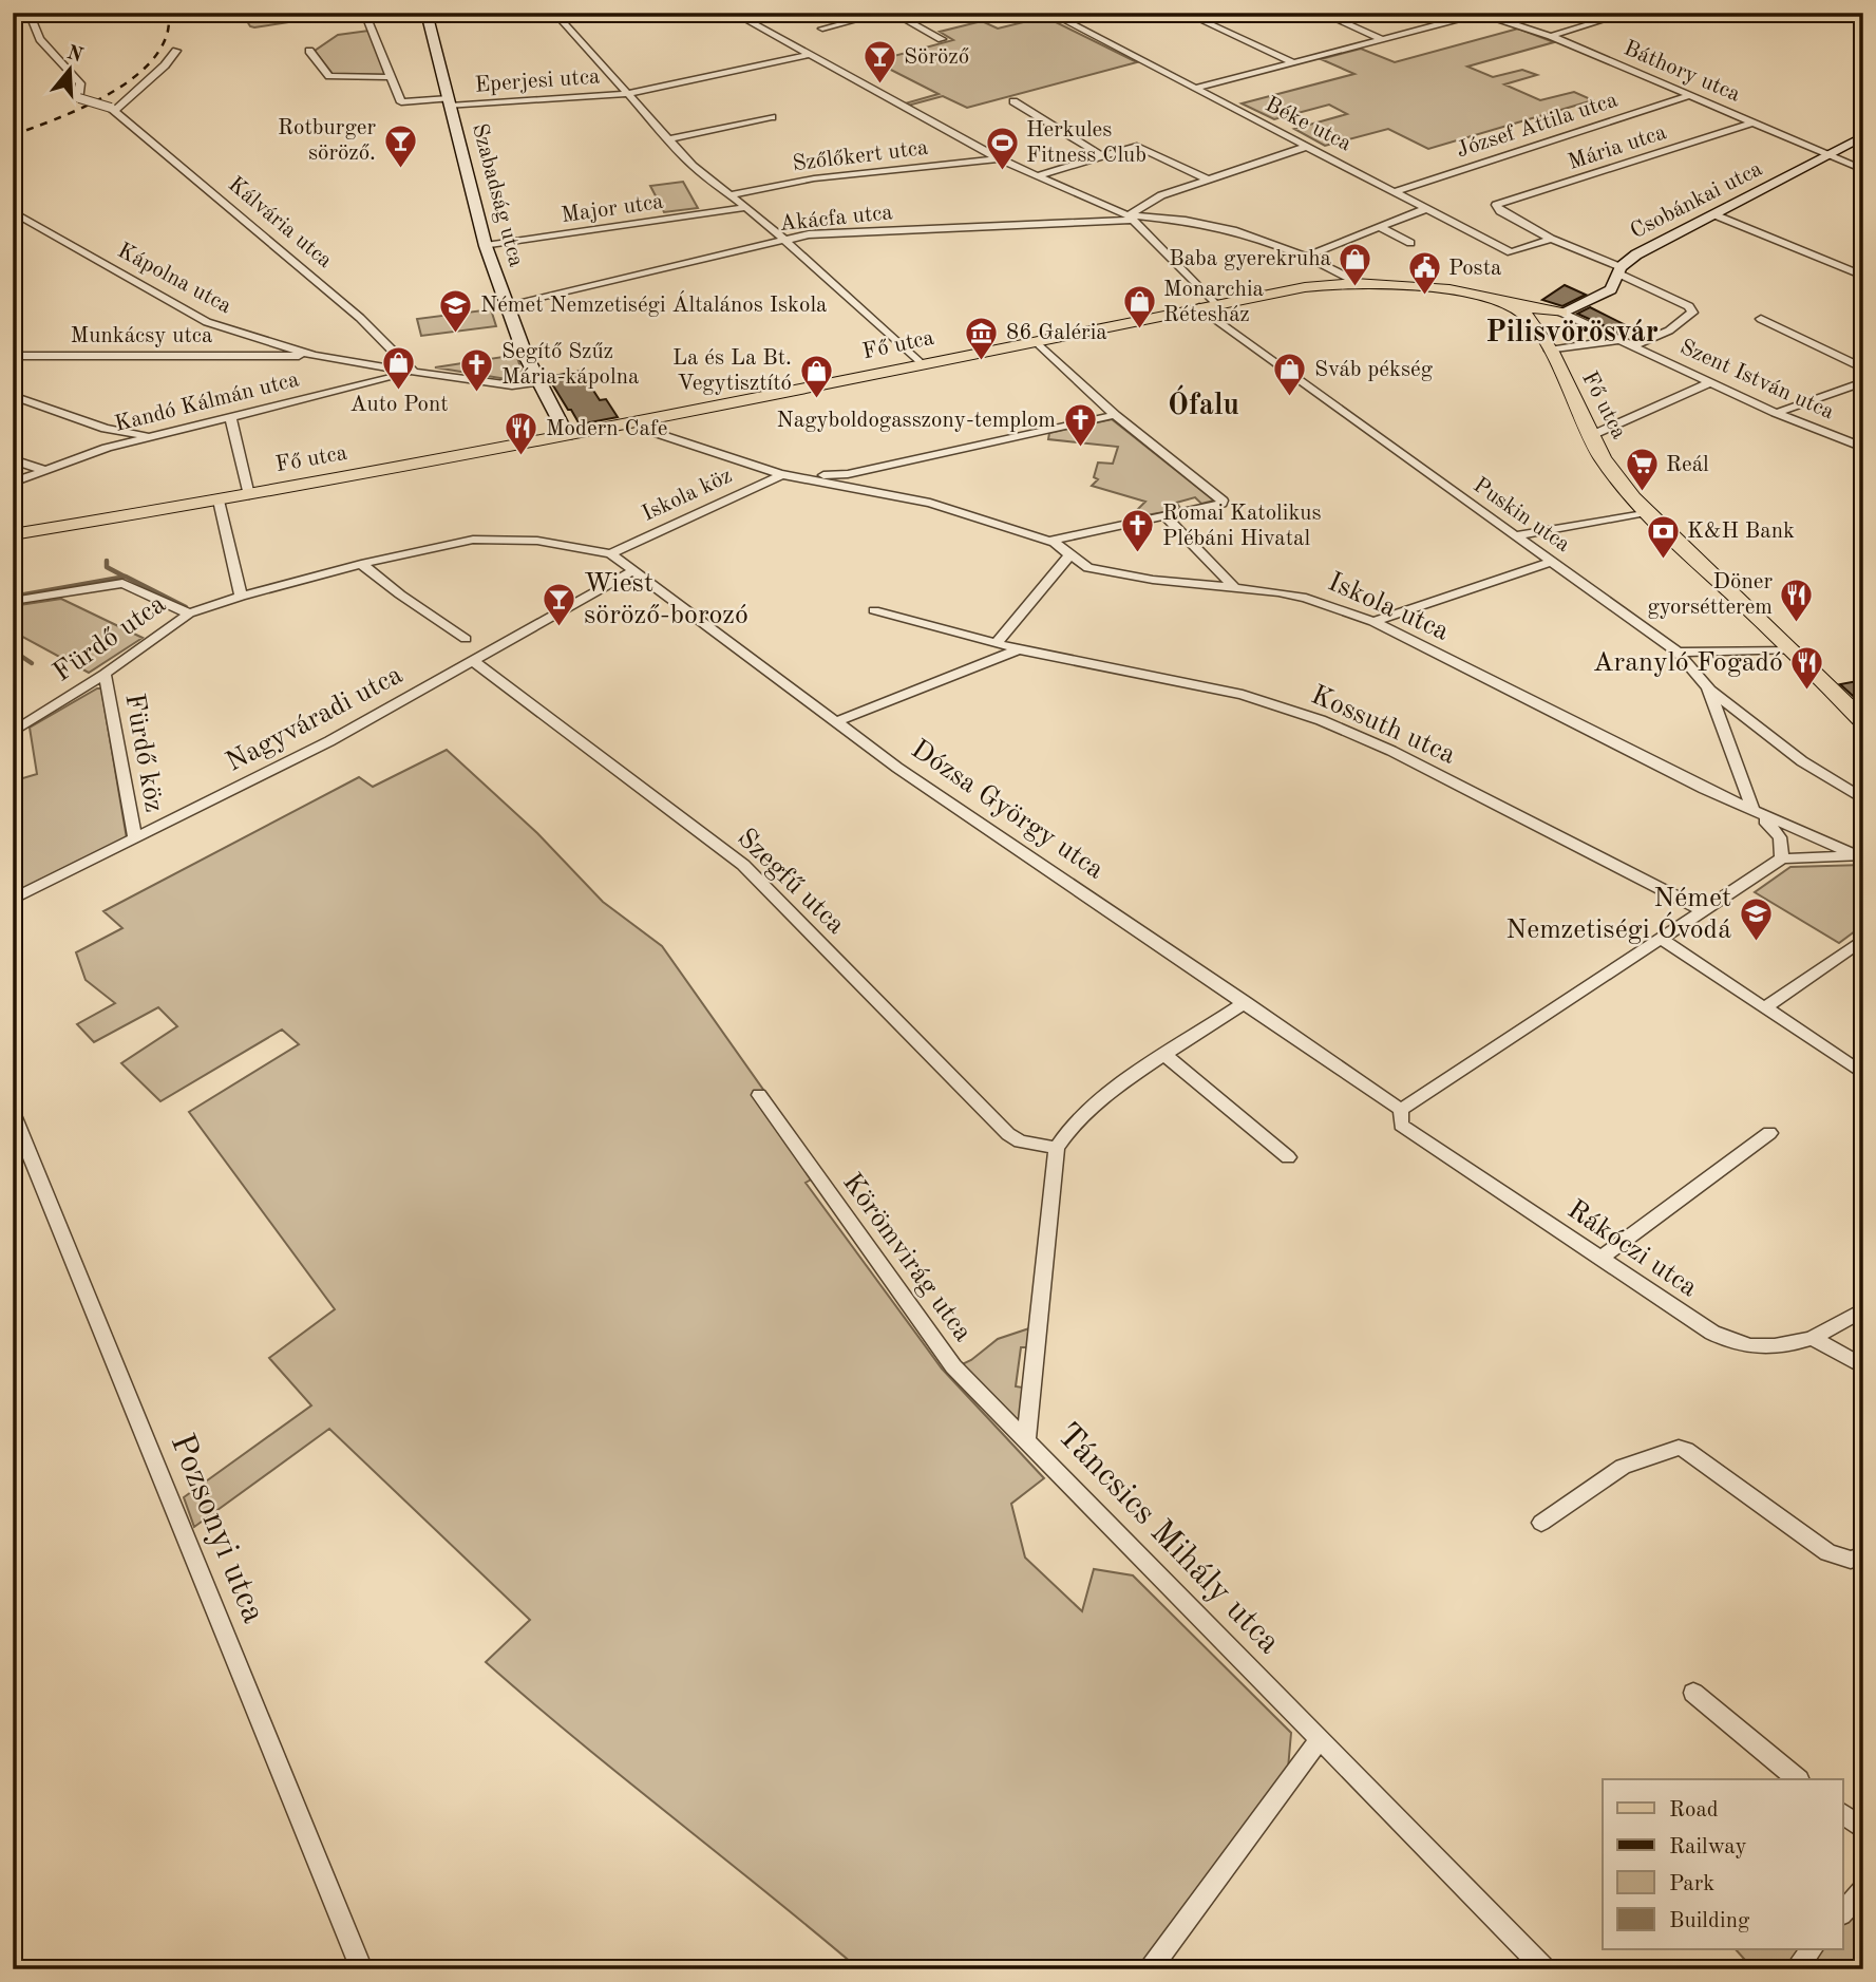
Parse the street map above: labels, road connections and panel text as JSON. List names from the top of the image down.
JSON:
{
  "streets": {
    "main road": ["Fő utca"],
    "street": [
      "Báthory utca",
      "Eperjesi utca",
      "Béke utca",
      "József Attila utca",
      "Mária utca",
      "Szőlőkert utca",
      "Szabadság utca",
      "Csobánkai utca",
      "Major utca",
      "Akácfa utca",
      "Kálvária utca",
      "Kápolna utca",
      "Munkácsy utca",
      "Szent István utca",
      "Kandó Kálmán utca",
      "Iskola köz",
      "Puskin utca",
      "Iskola utca",
      "Fürdő utca",
      "Nagyváradi utca",
      "Kossuth utca",
      "Fürdő köz",
      "Dózsa György utca",
      "Szegfű utca",
      "Rákóczi utca",
      "Körömvirág utca",
      "Pozsonyi utca",
      "Táncsics Mihály utca"
    ]
  },
  "crossings": [
    ["Báthory utca", "József Attila utca"],
    ["Báthory utca", "Mária utca"],
    ["Báthory utca", "Csobánkai utca"],
    ["Eperjesi utca", "Szabadság utca"],
    ["Béke utca", "József Attila utca"],
    ["Béke utca", "Mária utca"],
    ["Szabadság utca", "Major utca"],
    ["Szabadság utca", "Akácfa utca"],
    ["Szabadság utca", "Kápolna utca"],
    ["Szabadság utca", "Fő utca"],
    ["Csobánkai utca", "Szent István utca"],
    ["Akácfa utca", "Puskin utca"],
    ["Kálvária utca", "Kápolna utca"],
    ["Kálvária utca", "Kandó Kálmán utca"],
    ["Kápolna utca", "Munkácsy utca"],
    ["Kápolna utca", "Kandó Kálmán utca"],
    ["Fő utca", "Puskin utca"],
    ["Fő utca", "Iskola utca"],
    ["Iskola köz", "Iskola utca"],
    ["Iskola köz", "Dózsa György utca"],
    ["Puskin utca", "Iskola utca"],
    ["Fürdő utca", "Fürdő köz"],
    ["Fürdő utca", "Dózsa György utca"],
    ["Nagyváradi utca", "Fürdő köz"],
    ["Nagyváradi utca", "Dózsa György utca"],
    ["Nagyváradi utca", "Szegfű utca"],
    ["Dózsa György utca", "Rákóczi utca"],
    ["Szegfű utca", "Táncsics Mihály utca"],
    ["Körömvirág utca", "Táncsics Mihály utca"]
  ],
  "districts": ["Pilisvörösvár", "Ófalu"],
  "places": {
    "bar": ["Söröző", "Rotburger söröző.", "Wiest söröző-borozó"],
    "sports": ["Herkules Fitness Club"],
    "shop": [
      "Baba gyerekruha",
      "Monarchia Rétesház",
      "Auto Pont",
      "Sváb pékség",
      "La és La Bt. Vegytisztító"
    ],
    "public building": ["Posta"],
    "school or university": ["Német Nemzetiségi Általános Iskola", "Német Nemzetiségi Óvodá"],
    "museum": ["86 Galéria"],
    "church": ["Segítő Szűz Mária-kápolna", "Nagyboldogasszony-templom", "Romai Katolikus Plébáni Hivatal"],
    "restaurant": ["Modern Cafe", "Döner gyorsétterem", "Aranyló Fogadó"],
    "supermarket": ["Reál"],
    "bank": ["K&H Bank"]
  },
  "legend": [
    "Road",
    "Railway",
    "Park",
    "Building"
  ],
  "north": "top"
}
